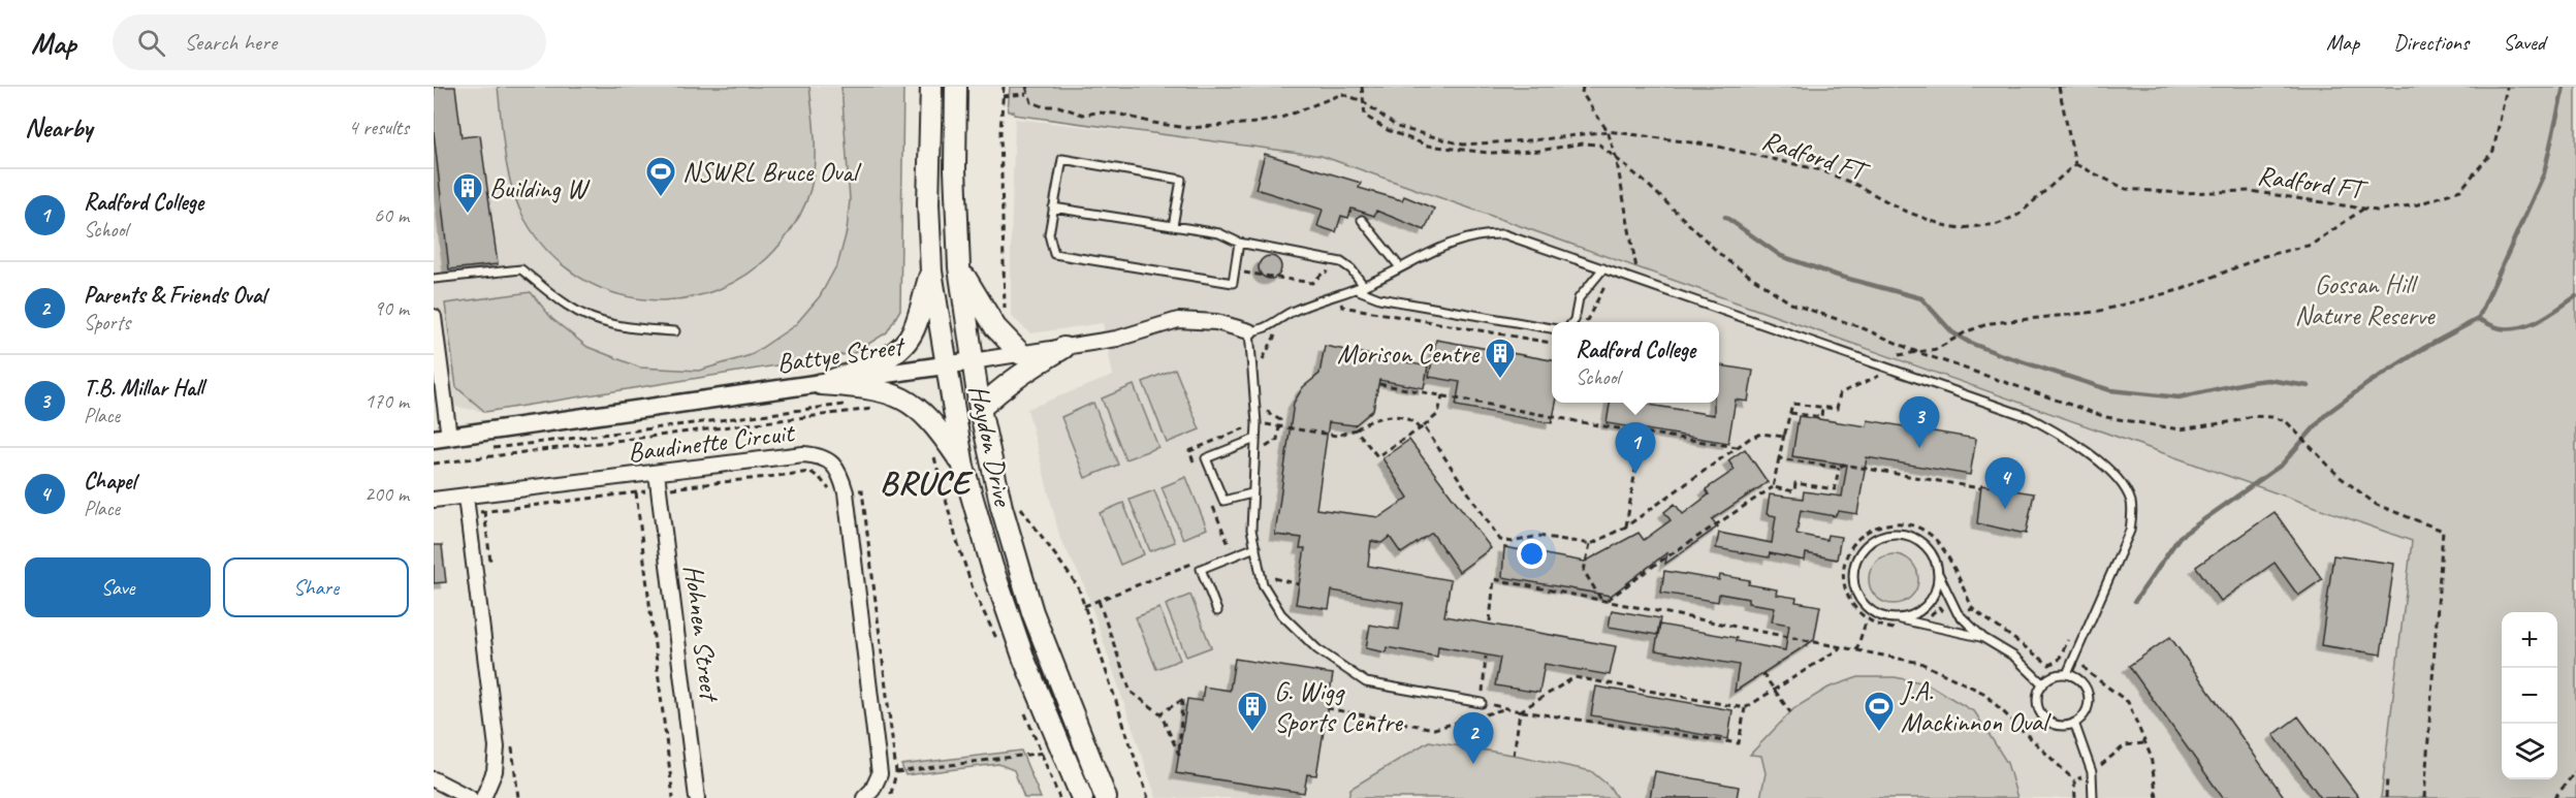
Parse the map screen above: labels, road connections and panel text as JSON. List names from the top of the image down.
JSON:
{
  "streets": {
    "main road": ["Haydon Drive"],
    "street": ["Battye Street", "Baudinette Circuit", "Hohnen Street"],
    "path": ["Radford FT"]
  },
  "crossings": [
    ["Battye Street", "Haydon Drive"],
    ["Baudinette Circuit", "Hohnen Street"]
  ],
  "districts": ["BRUCE"],
  "parks": ["Gossan Hill Nature Reserve"],
  "places": {
    "sports": ["NSWRL Bruce Oval", "J.A. Mackinnon Oval"],
    "building": ["Building W", "Morison Centre", "G. Wigg Sports Centre"]
  },
  "page": {
    "header": "Map",
    "search": "Search here",
    "nav": ["Map", "Directions", "Saved"],
    "heading": ["Nearby", "4 results"],
    "list": [
      {
        "mark": "1",
        "name": "Radford College",
        "note": "School",
        "value": "60 m"
      },
      {
        "mark": "2",
        "name": "Parents & Friends Oval",
        "note": "Sports",
        "value": "90 m"
      },
      {
        "mark": "3",
        "name": "T.B. Millar Hall",
        "note": "Place",
        "value": "170 m"
      },
      {
        "mark": "4",
        "name": "Chapel",
        "note": "Place",
        "value": "200 m"
      }
    ],
    "popup": ["Radford College", "School"],
    "pins": [
      "3",
      "1",
      "4",
      "2"
    ],
    "buttons": ["Save", "Share"],
    "map_buttons": ["+", "−"]
  }
}
